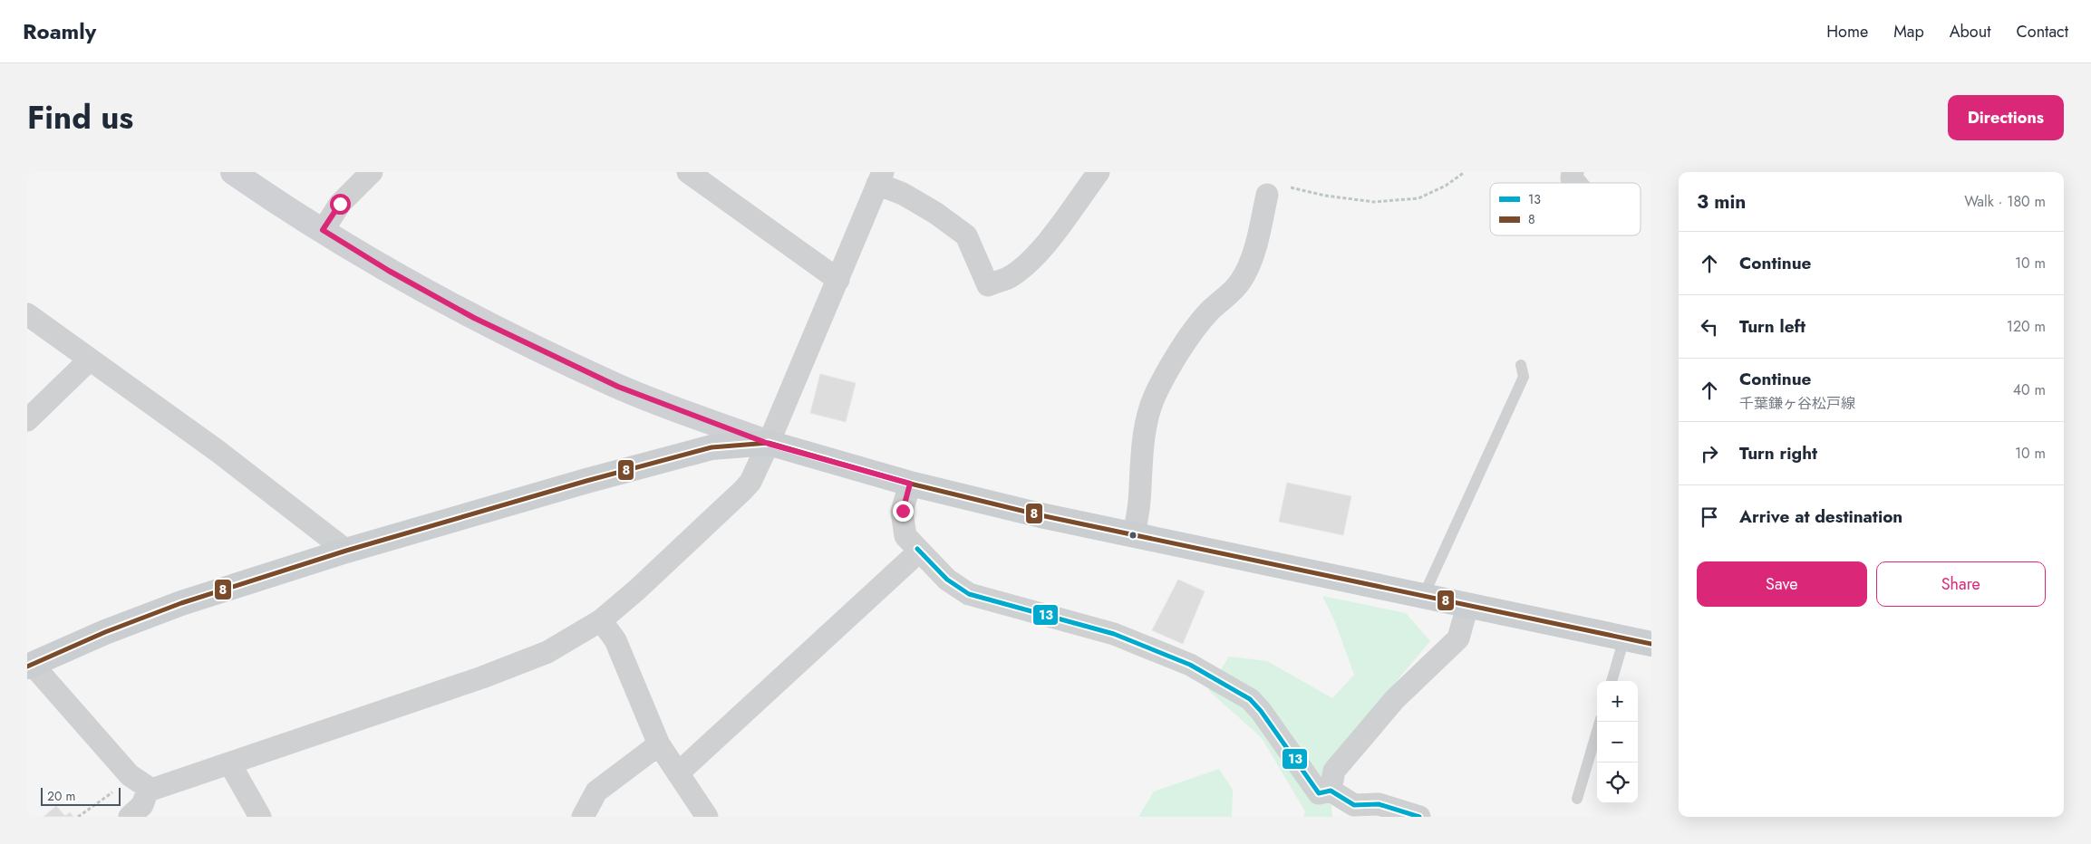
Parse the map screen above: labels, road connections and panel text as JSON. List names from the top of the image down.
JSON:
{
  "lines": ["transit line 8", "transit line 13"],
  "legend": ["13", "8"],
  "scale_bar": "20 m",
  "page": {
    "header": "Roamly",
    "nav": [
      "Home",
      "Map",
      "About",
      "Contact"
    ],
    "title": "Find us",
    "buttons": [
      "Directions",
      ["Save", "Share"]
    ],
    "heading": ["3 min", "Walk · 180 m"],
    "list": [
      ["Continue", "10 m"],
      ["Turn left", "120 m"],
      ["Continue", "千葉鎌ヶ谷松戸線", "40 m"],
      ["Turn right", "10 m"],
      "Arrive at destination"
    ],
    "map_buttons": ["+", "−"],
    "scale": "20 m"
  }
}
